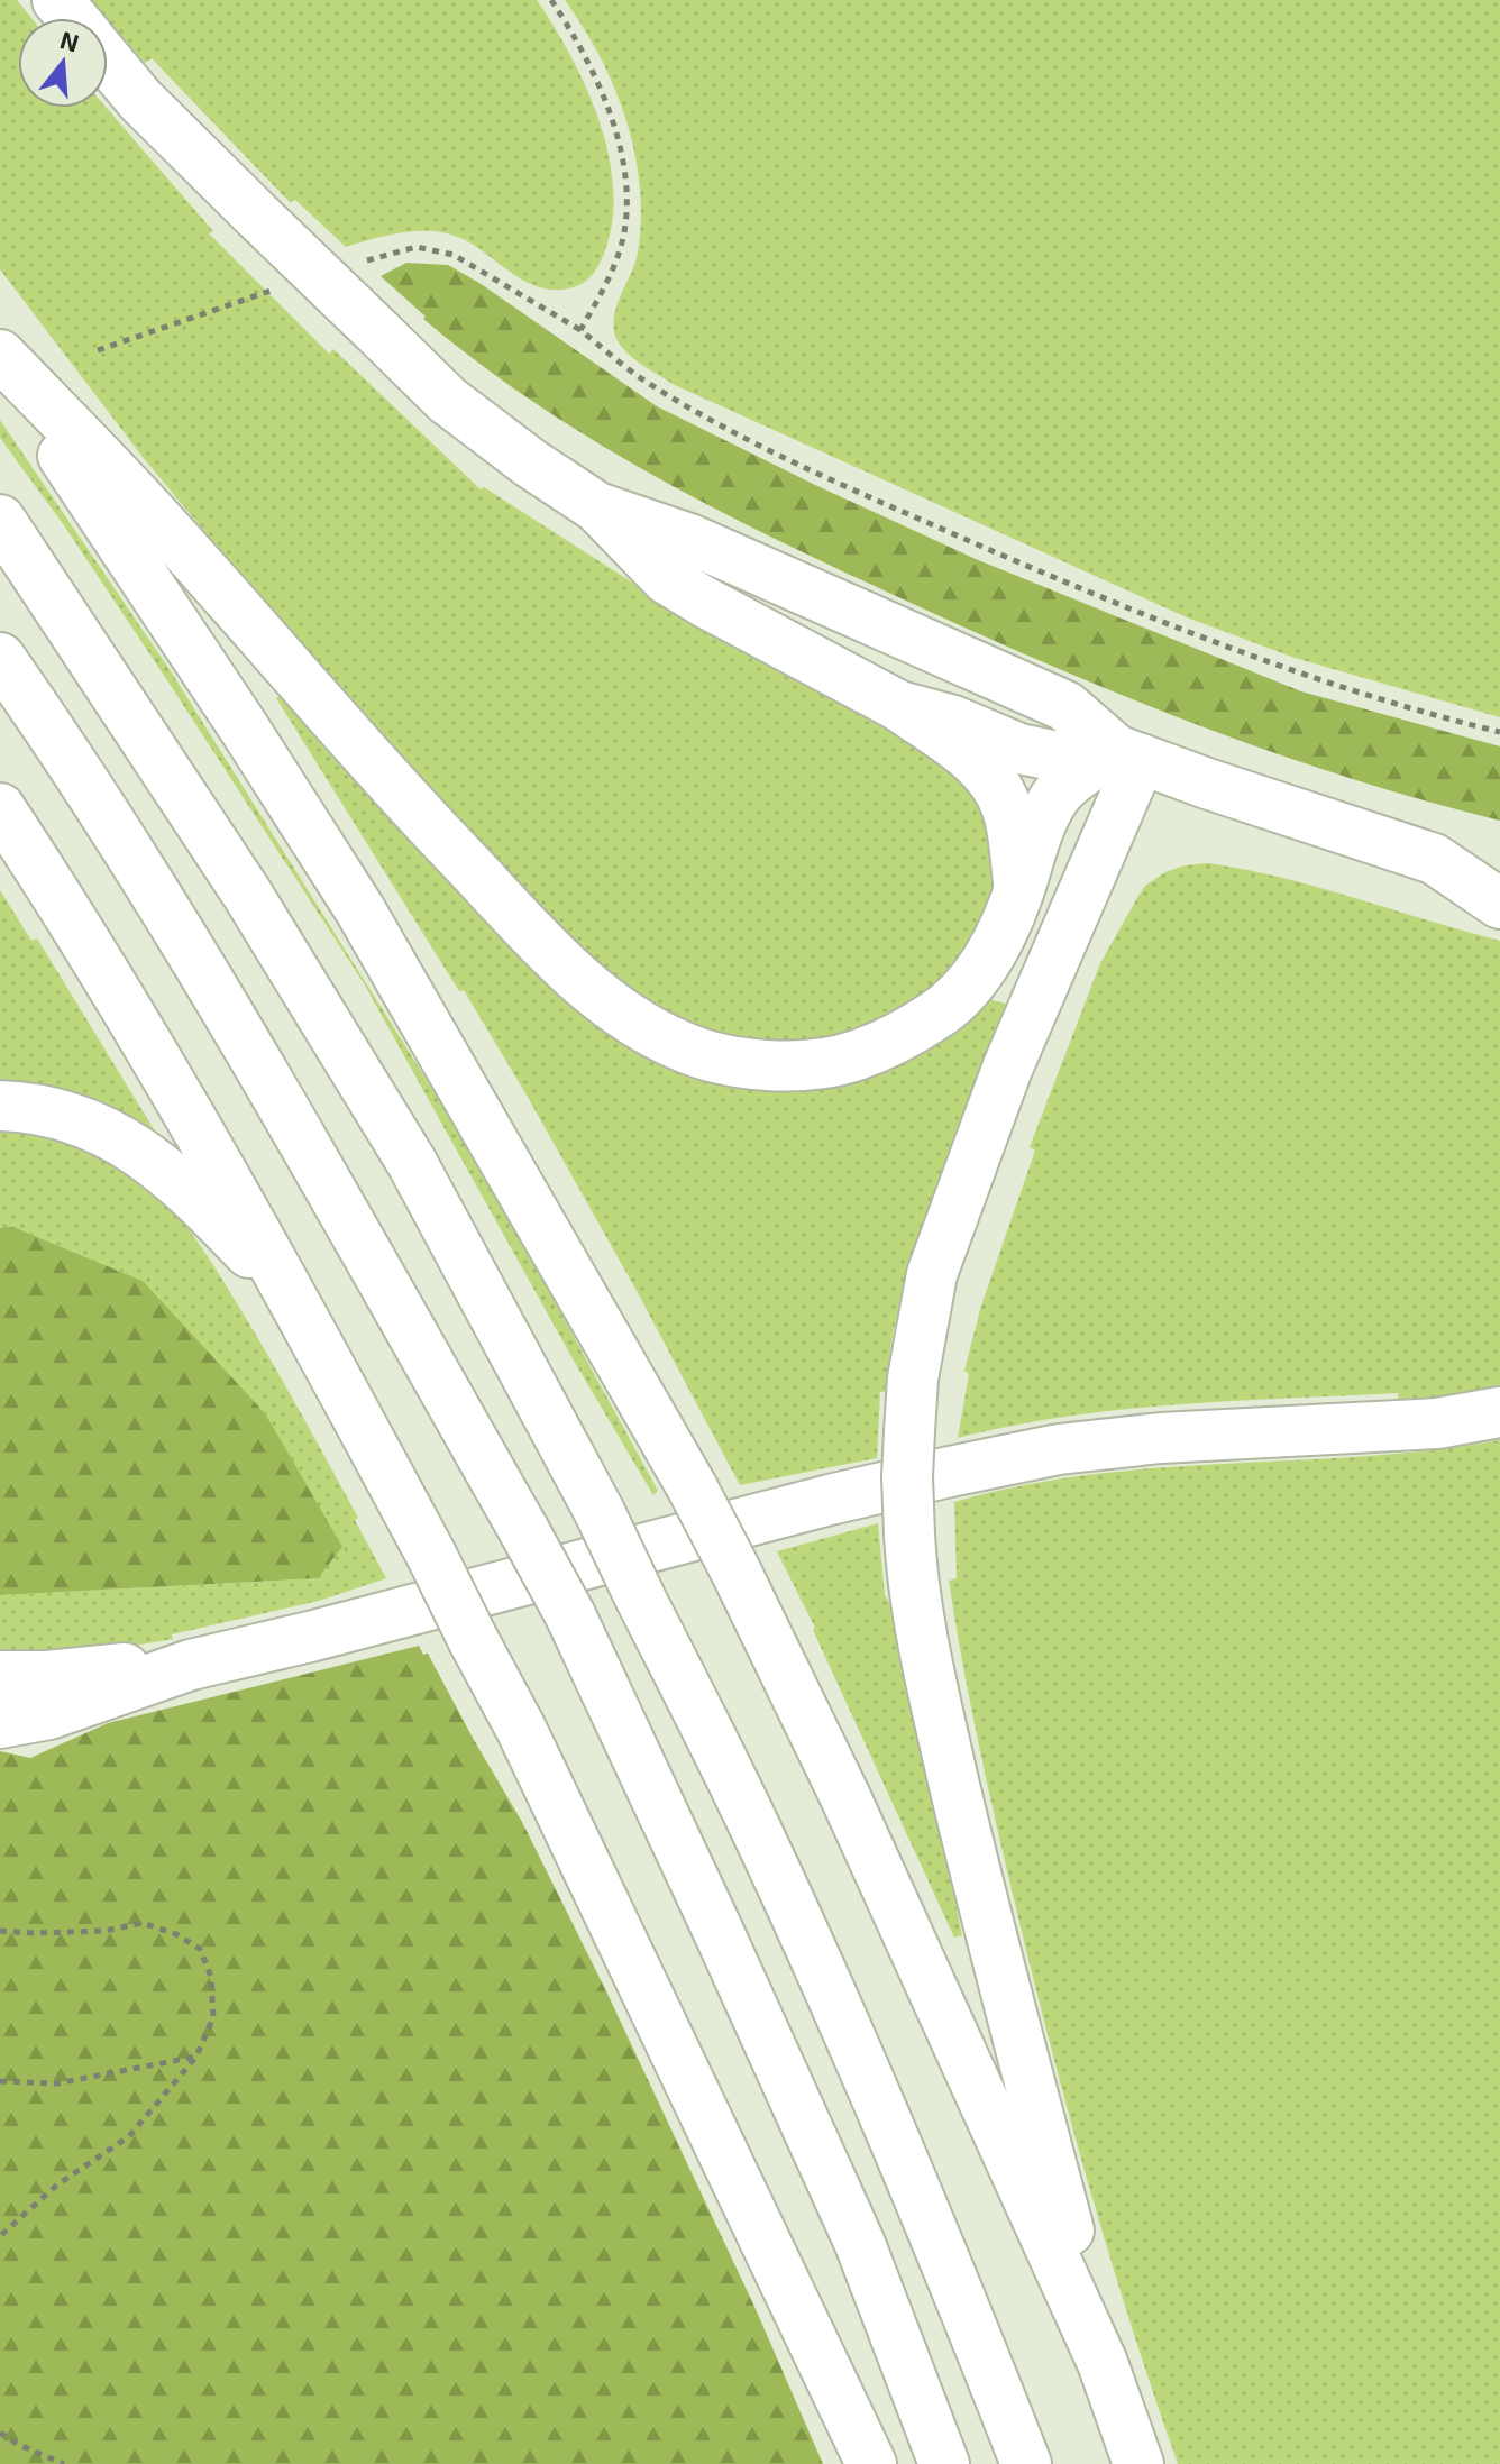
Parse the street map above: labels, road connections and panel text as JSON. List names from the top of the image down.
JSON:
{
  "north": "top"
}
